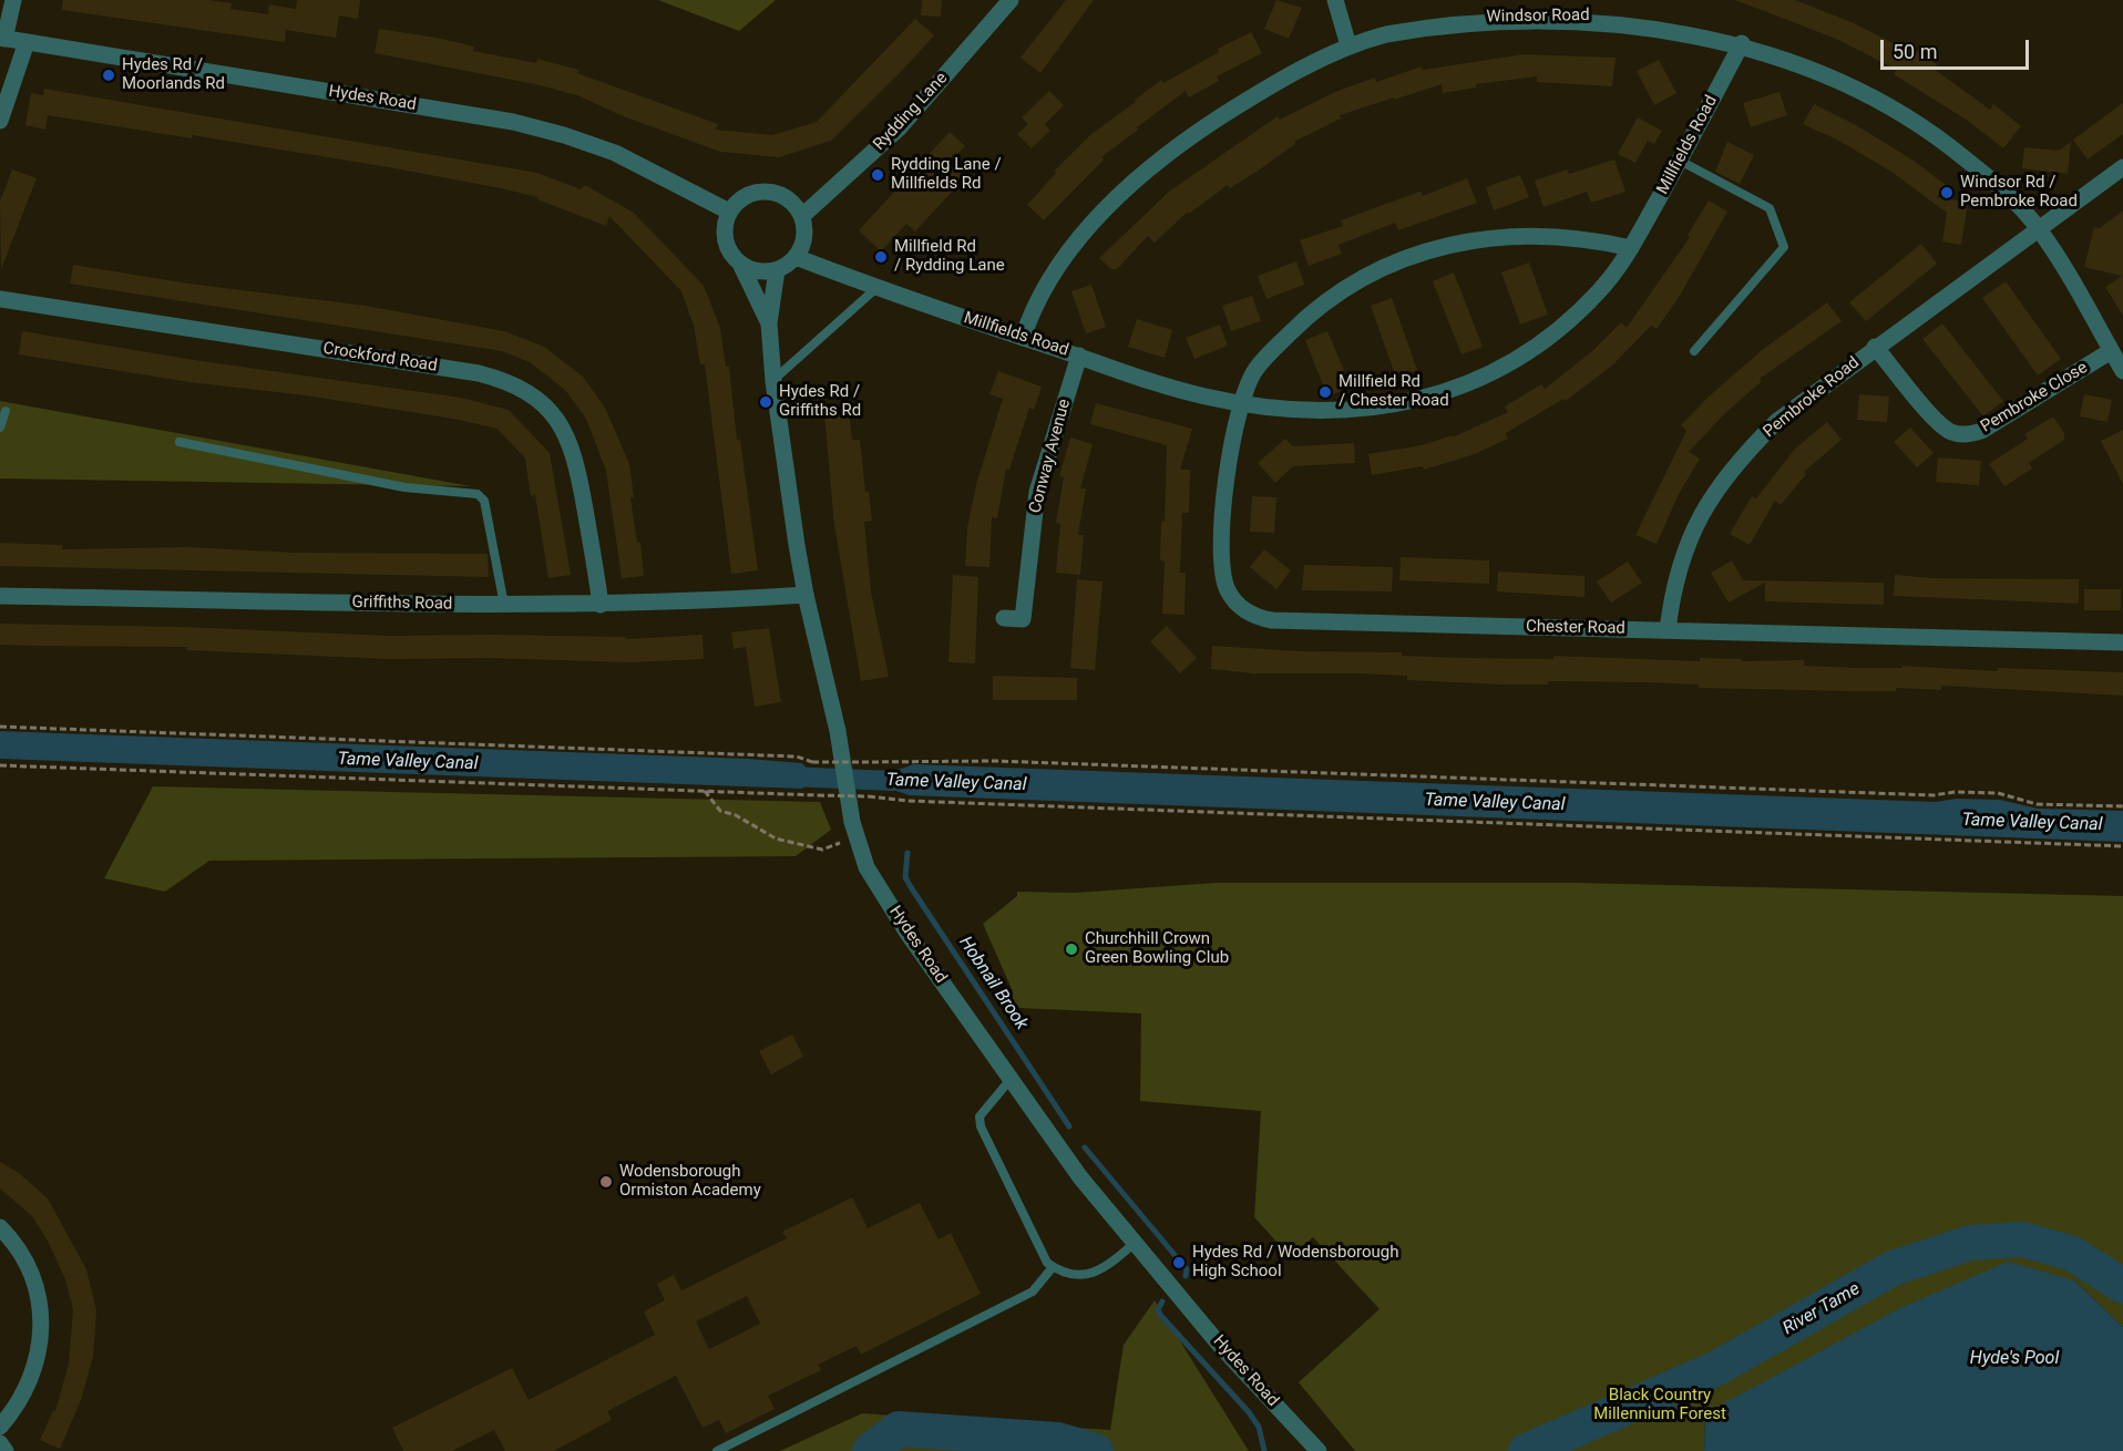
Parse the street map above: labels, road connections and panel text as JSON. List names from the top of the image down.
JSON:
{
  "streets": {
    "street": [
      "Windsor Road",
      "Hydes Road",
      "Rydding Lane",
      "Millfields Road",
      "Crockford Road",
      "Pembroke Road",
      "Pembroke Close",
      "Conway Avenue",
      "Griffiths Road",
      "Chester Road"
    ]
  },
  "crossings": [
    ["Windsor Road", "Millfields Road"],
    ["Windsor Road", "Pembroke Road"],
    ["Hydes Road", "Rydding Lane"],
    ["Hydes Road", "Millfields Road"],
    ["Hydes Road", "Griffiths Road"],
    ["Rydding Lane", "Millfields Road"],
    ["Millfields Road", "Conway Avenue"],
    ["Millfields Road", "Chester Road"],
    ["Crockford Road", "Griffiths Road"],
    ["Pembroke Road", "Pembroke Close"],
    ["Pembroke Road", "Chester Road"]
  ],
  "water": [
    "Tame Valley Canal",
    "Hobnail Brook",
    "River Tame",
    "Hyde's Pool"
  ],
  "parks": ["Black Country Millennium Forest"],
  "places": [
    "Hydes Rd / Moorlands Rd",
    "Rydding Lane / Millfields Rd",
    "Windsor Rd / Pembroke Road",
    "Millfield Rd / Rydding Lane",
    "Millfield Rd / Chester Road",
    "Hydes Rd / Griffiths Rd",
    "Churchhill Crown Green Bowling Club",
    "Wodensborough Ormiston Academy",
    "Hydes Rd / Wodensborough High School"
  ],
  "scale_bar": "50 m"
}
